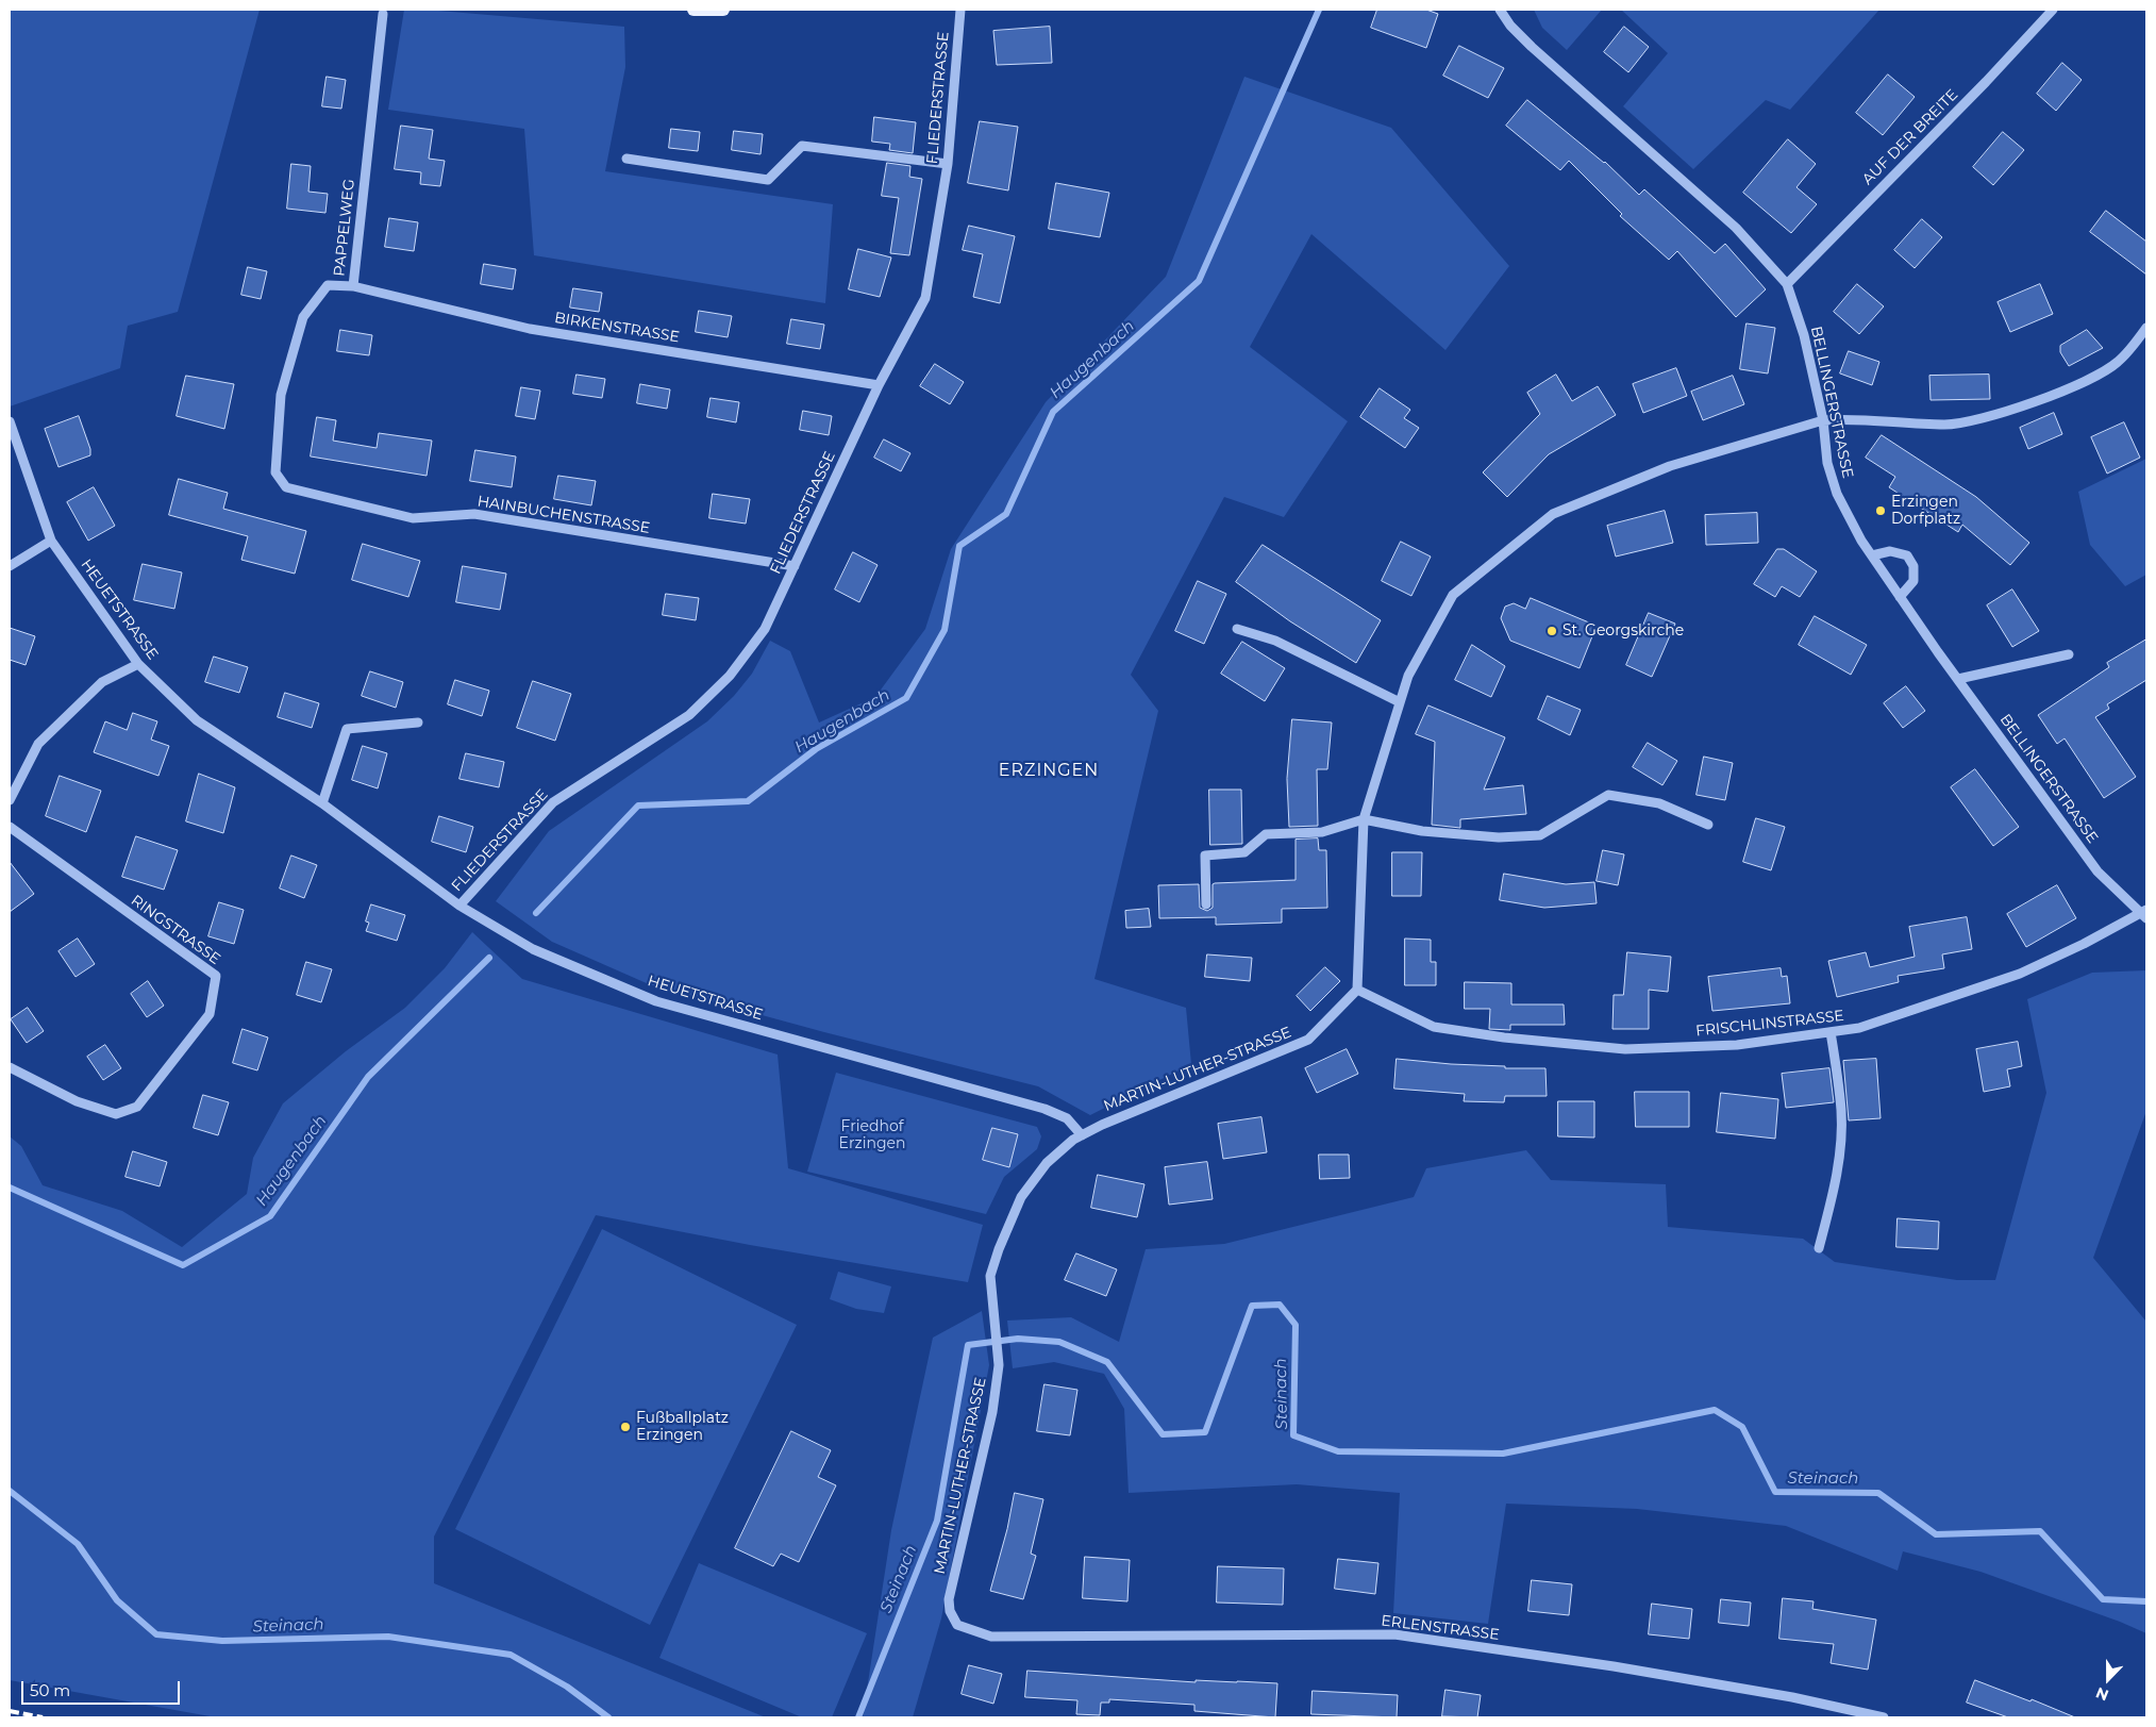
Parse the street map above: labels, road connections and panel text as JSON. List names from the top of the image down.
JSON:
{
  "streets": {
    "street": [
      "FLIEDERSTRASSE",
      "AUF DER BREITE",
      "PAPPELWEG",
      "BIRKENSTRASSE",
      "BELLINGERSTRASSE",
      "HAINBUCHENSTRASSE",
      "HEUETSTRASSE",
      "RINGSTRASSE",
      "FRISCHLINSTRASSE",
      "MARTIN-LUTHER-STRASSE",
      "ERLENSTRASSE"
    ]
  },
  "crossings": [
    ["FLIEDERSTRASSE", "BIRKENSTRASSE"],
    ["FLIEDERSTRASSE", "HAINBUCHENSTRASSE"],
    ["FLIEDERSTRASSE", "HEUETSTRASSE"],
    ["AUF DER BREITE", "BELLINGERSTRASSE"],
    ["PAPPELWEG", "BIRKENSTRASSE"],
    ["PAPPELWEG", "HAINBUCHENSTRASSE"],
    ["BELLINGERSTRASSE", "FRISCHLINSTRASSE"],
    ["HEUETSTRASSE", "MARTIN-LUTHER-STRASSE"],
    ["FRISCHLINSTRASSE", "MARTIN-LUTHER-STRASSE"],
    ["MARTIN-LUTHER-STRASSE", "ERLENSTRASSE"]
  ],
  "districts": ["ERZINGEN"],
  "water": ["Haugenbach", "Steinach"],
  "parks": ["Friedhof Erzingen"],
  "places": ["Erzingen Dorfplatz", "St. Georgskirche", "Fußballplatz Erzingen"],
  "scale_bar": "50 m",
  "north": "bottom"
}
